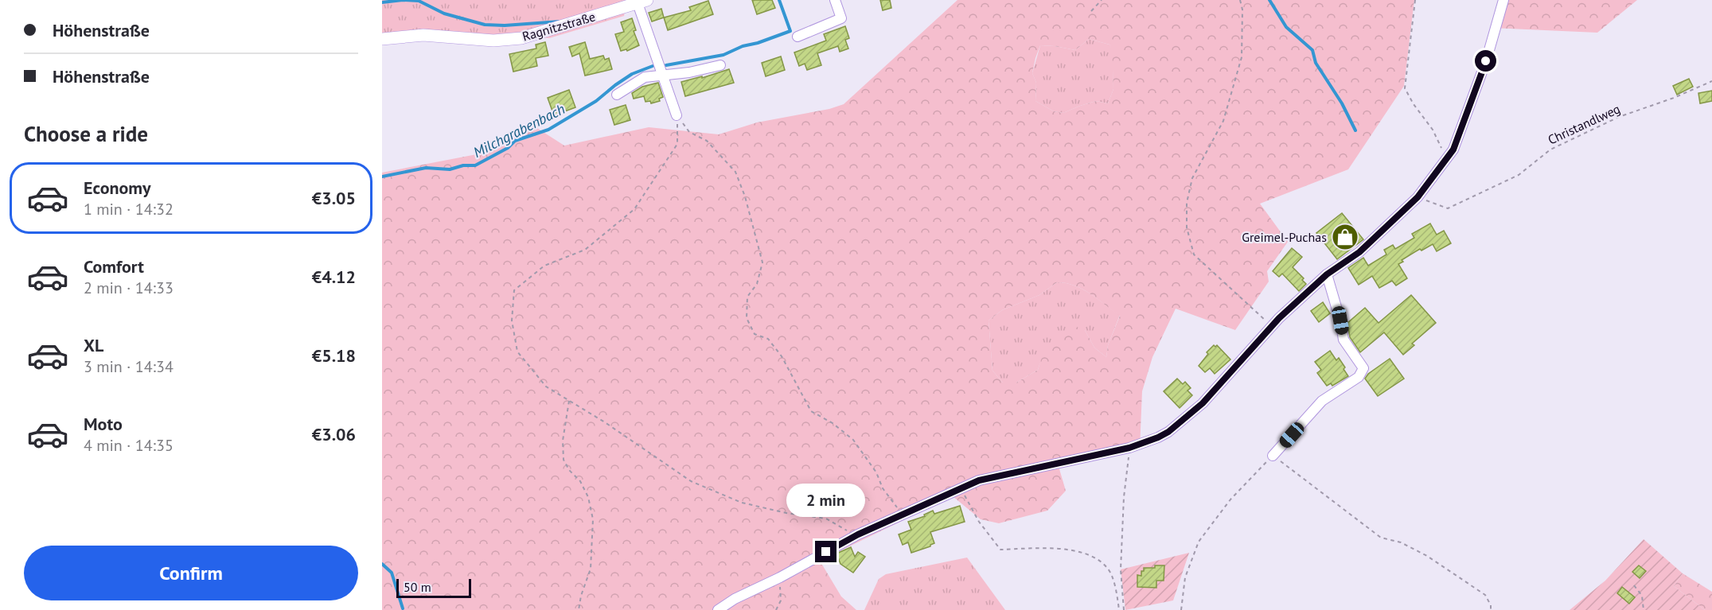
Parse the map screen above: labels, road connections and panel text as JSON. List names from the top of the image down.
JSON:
{
  "streets": {
    "main road": ["Ragnitzstraße"],
    "path": ["Christandlweg"]
  },
  "water": ["Milchgrabenbach"],
  "places": {
    "shop": ["Greimel-Puchas"]
  },
  "scale_bar": "50 m",
  "page": {
    "banner": ["Höhenstraße", "Höhenstraße"],
    "heading": "Choose a ride",
    "list": [
      {
        "name": "Economy",
        "note": "1 min · 14:32",
        "value": "€3.05"
      },
      {
        "name": "Comfort",
        "note": "2 min · 14:33",
        "value": "€4.12"
      },
      {
        "name": "XL",
        "note": "3 min · 14:34",
        "value": "€5.18"
      },
      {
        "name": "Moto",
        "note": "4 min · 14:35",
        "value": "€3.06"
      }
    ],
    "bubble": "2 min",
    "buttons": "Confirm",
    "scale": "50 m"
  }
}
